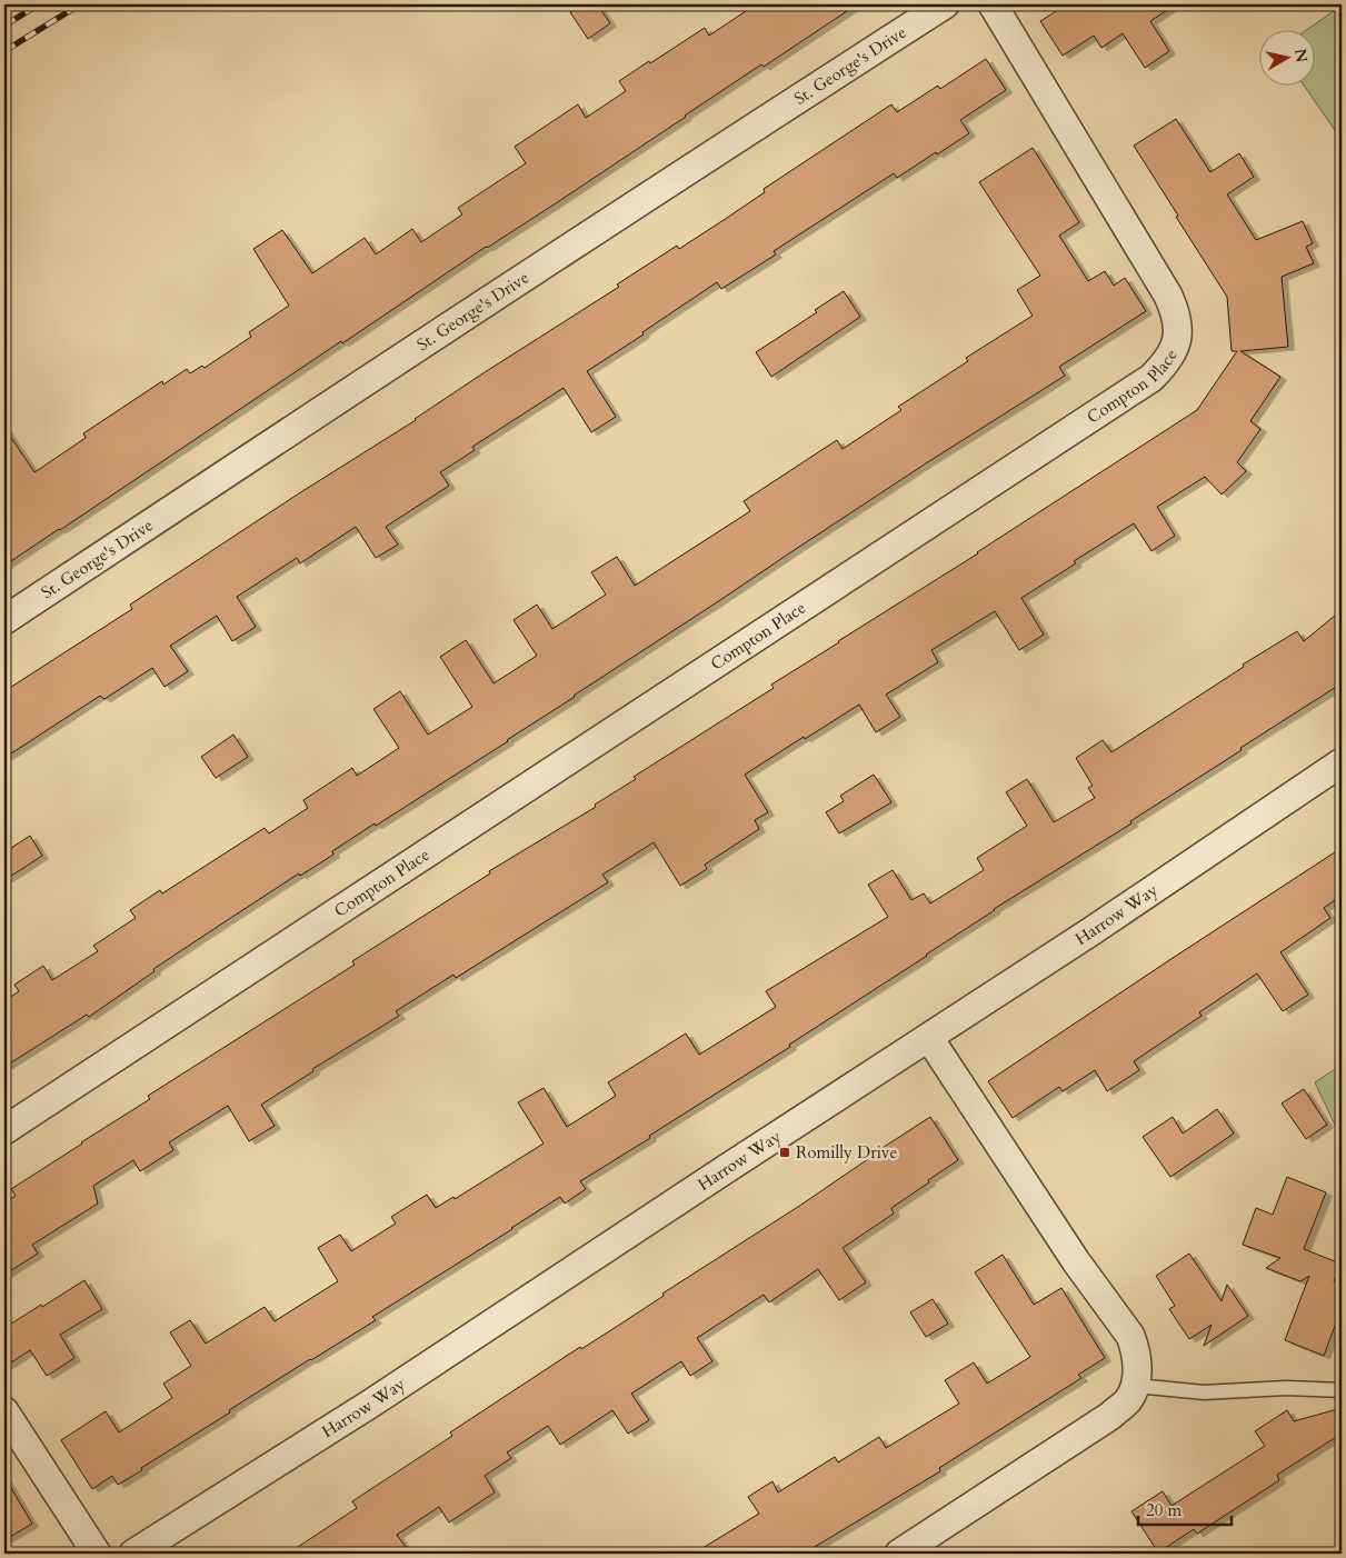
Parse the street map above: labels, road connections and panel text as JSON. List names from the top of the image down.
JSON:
{
  "streets": {
    "street": ["St. George's Drive", "Compton Place", "Harrow Way"]
  },
  "places": {
    "transit": ["Romilly Drive"]
  },
  "scale_bar": "20 m",
  "north": "right"
}
